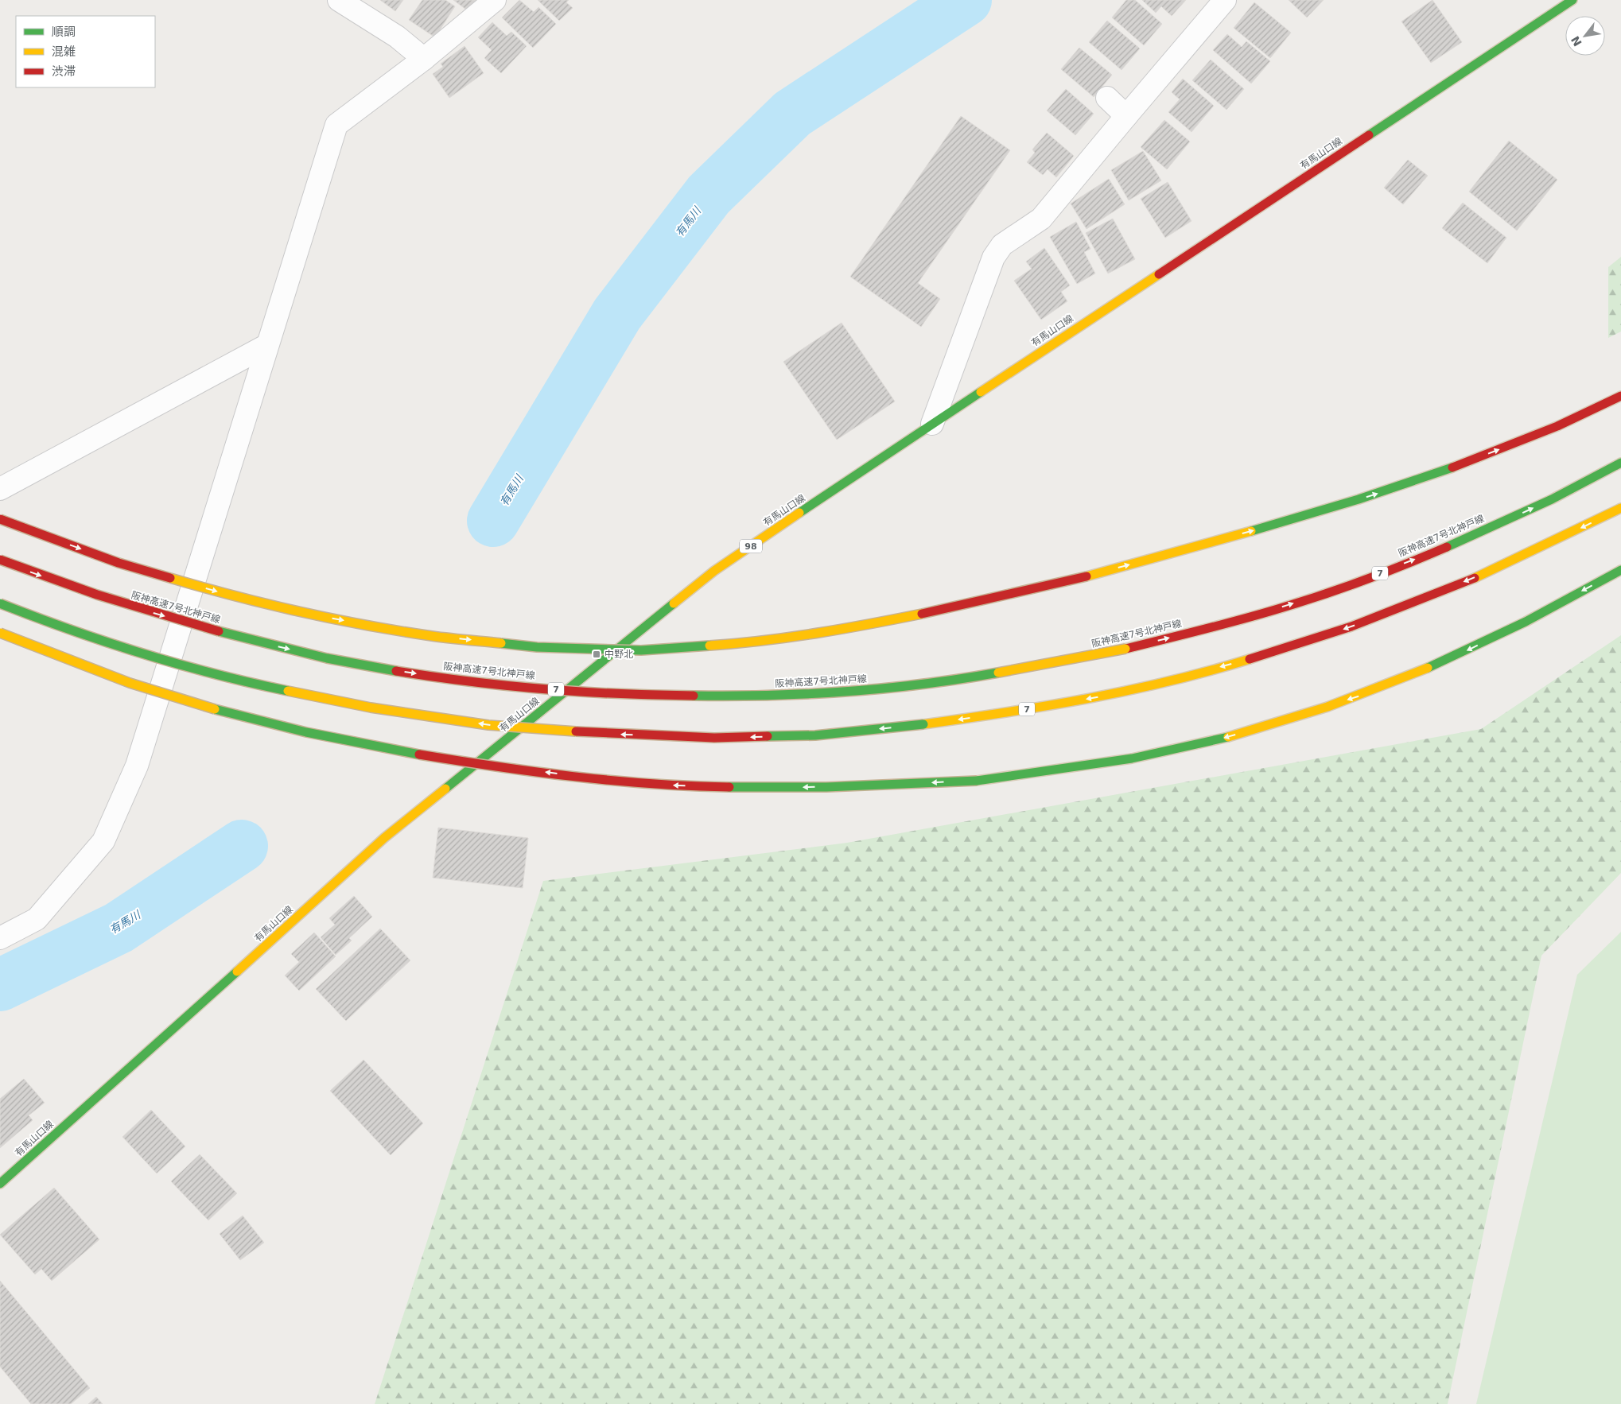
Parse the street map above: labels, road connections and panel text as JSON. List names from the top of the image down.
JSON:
{
  "streets": {
    "main road": [
      "有馬山口線",
      "阪神高速7号北神戸線",
      "98",
      "7"
    ]
  },
  "water": ["有馬川"],
  "places": {
    "transit": ["中野北"]
  },
  "legend": ["順調", "混雑", "渋滞"],
  "north": "bottom left"
}
